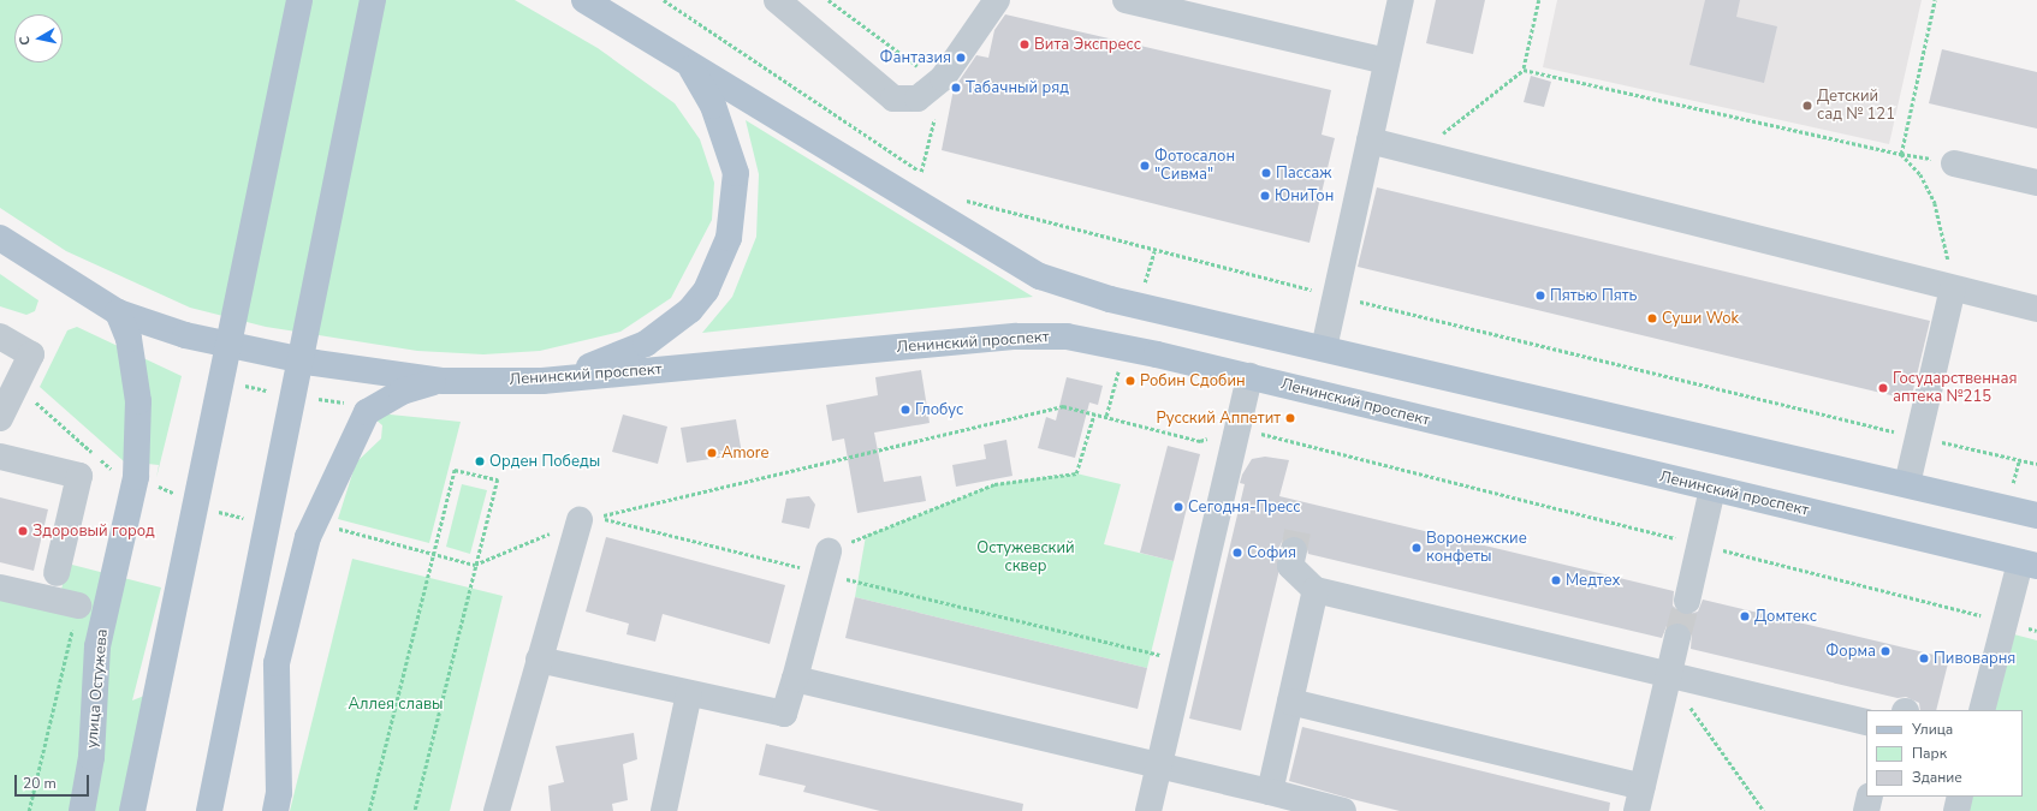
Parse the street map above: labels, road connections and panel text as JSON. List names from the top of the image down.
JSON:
{
  "streets": {
    "main road": ["Ленинский проспект", "улица Остужева"]
  },
  "crossings": [
    ["Ленинский проспект", "улица Остужева"]
  ],
  "parks": ["Остужевский сквер", "Аллея славы"],
  "places": [
    "Вита Экспресс",
    "Фантазия",
    "Табачный ряд",
    "Детский сад № 121",
    "Фотосалон \"Сивма\"",
    "Пассаж",
    "ЮниТон",
    "Пятью Пять",
    "Суши Wok",
    "Робин Сдобин",
    "Государственная аптека №215",
    "Глобус",
    "Русский Аппетит",
    "Amore",
    "Орден Победы",
    "Сегодня-Пресс",
    "Здоровый город",
    "Воронежские конфеты",
    "София",
    "Медтех",
    "Домтекс",
    "Форма",
    "Пивоварня"
  ],
  "legend": ["Улица", "Парк", "Здание"],
  "scale_bar": "20 m",
  "north": "left"
}
